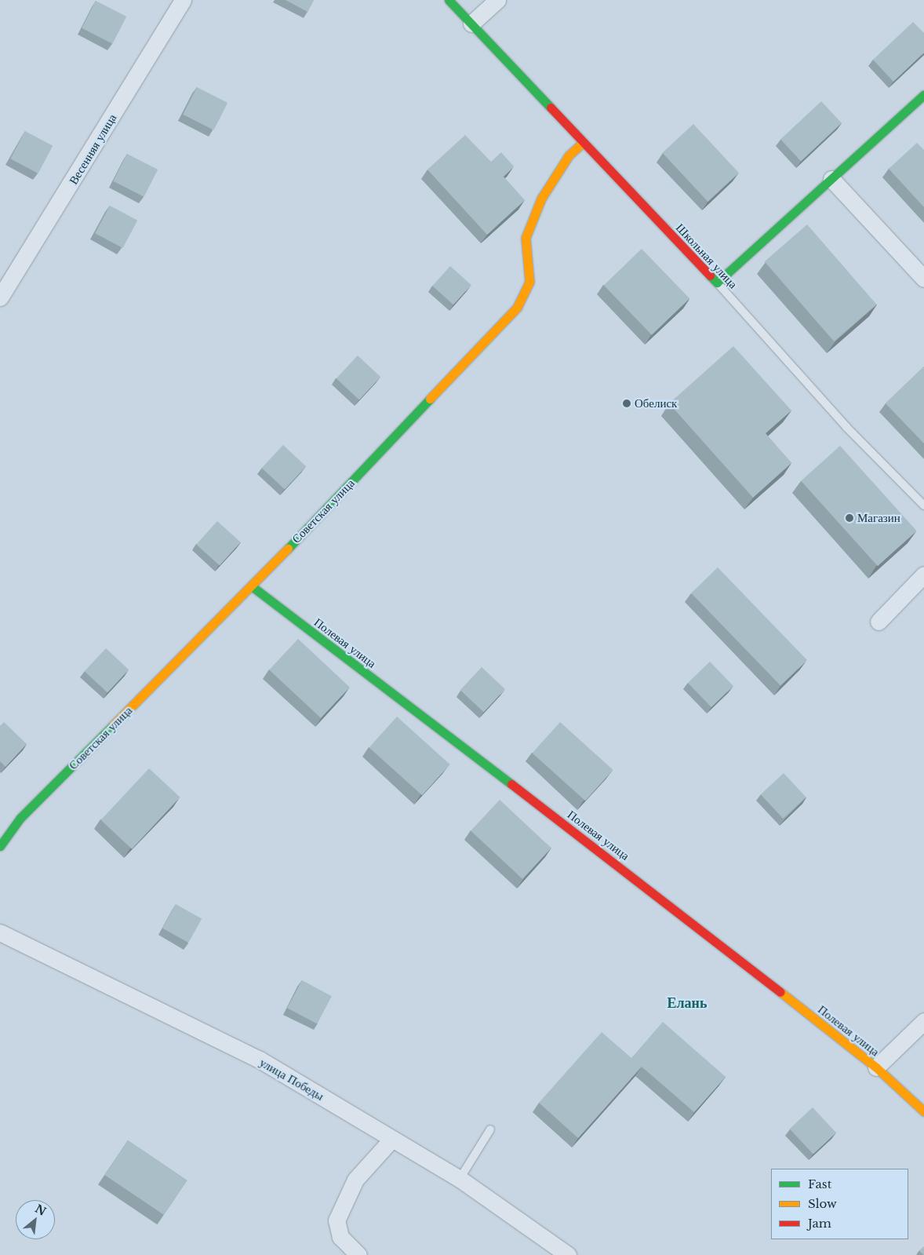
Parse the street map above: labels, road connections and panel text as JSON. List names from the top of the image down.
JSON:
{
  "streets": {
    "street": [
      "Весенняя улица",
      "Школьная улица",
      "Советская улица",
      "Полевая улица",
      "улица Победы"
    ]
  },
  "crossings": [
    ["Школьная улица", "Советская улица"],
    ["Советская улица", "Полевая улица"]
  ],
  "districts": ["Елань"],
  "places": ["Обелиск", "Магазин"],
  "legend": ["Fast", "Slow", "Jam"],
  "north": "top right"
}
